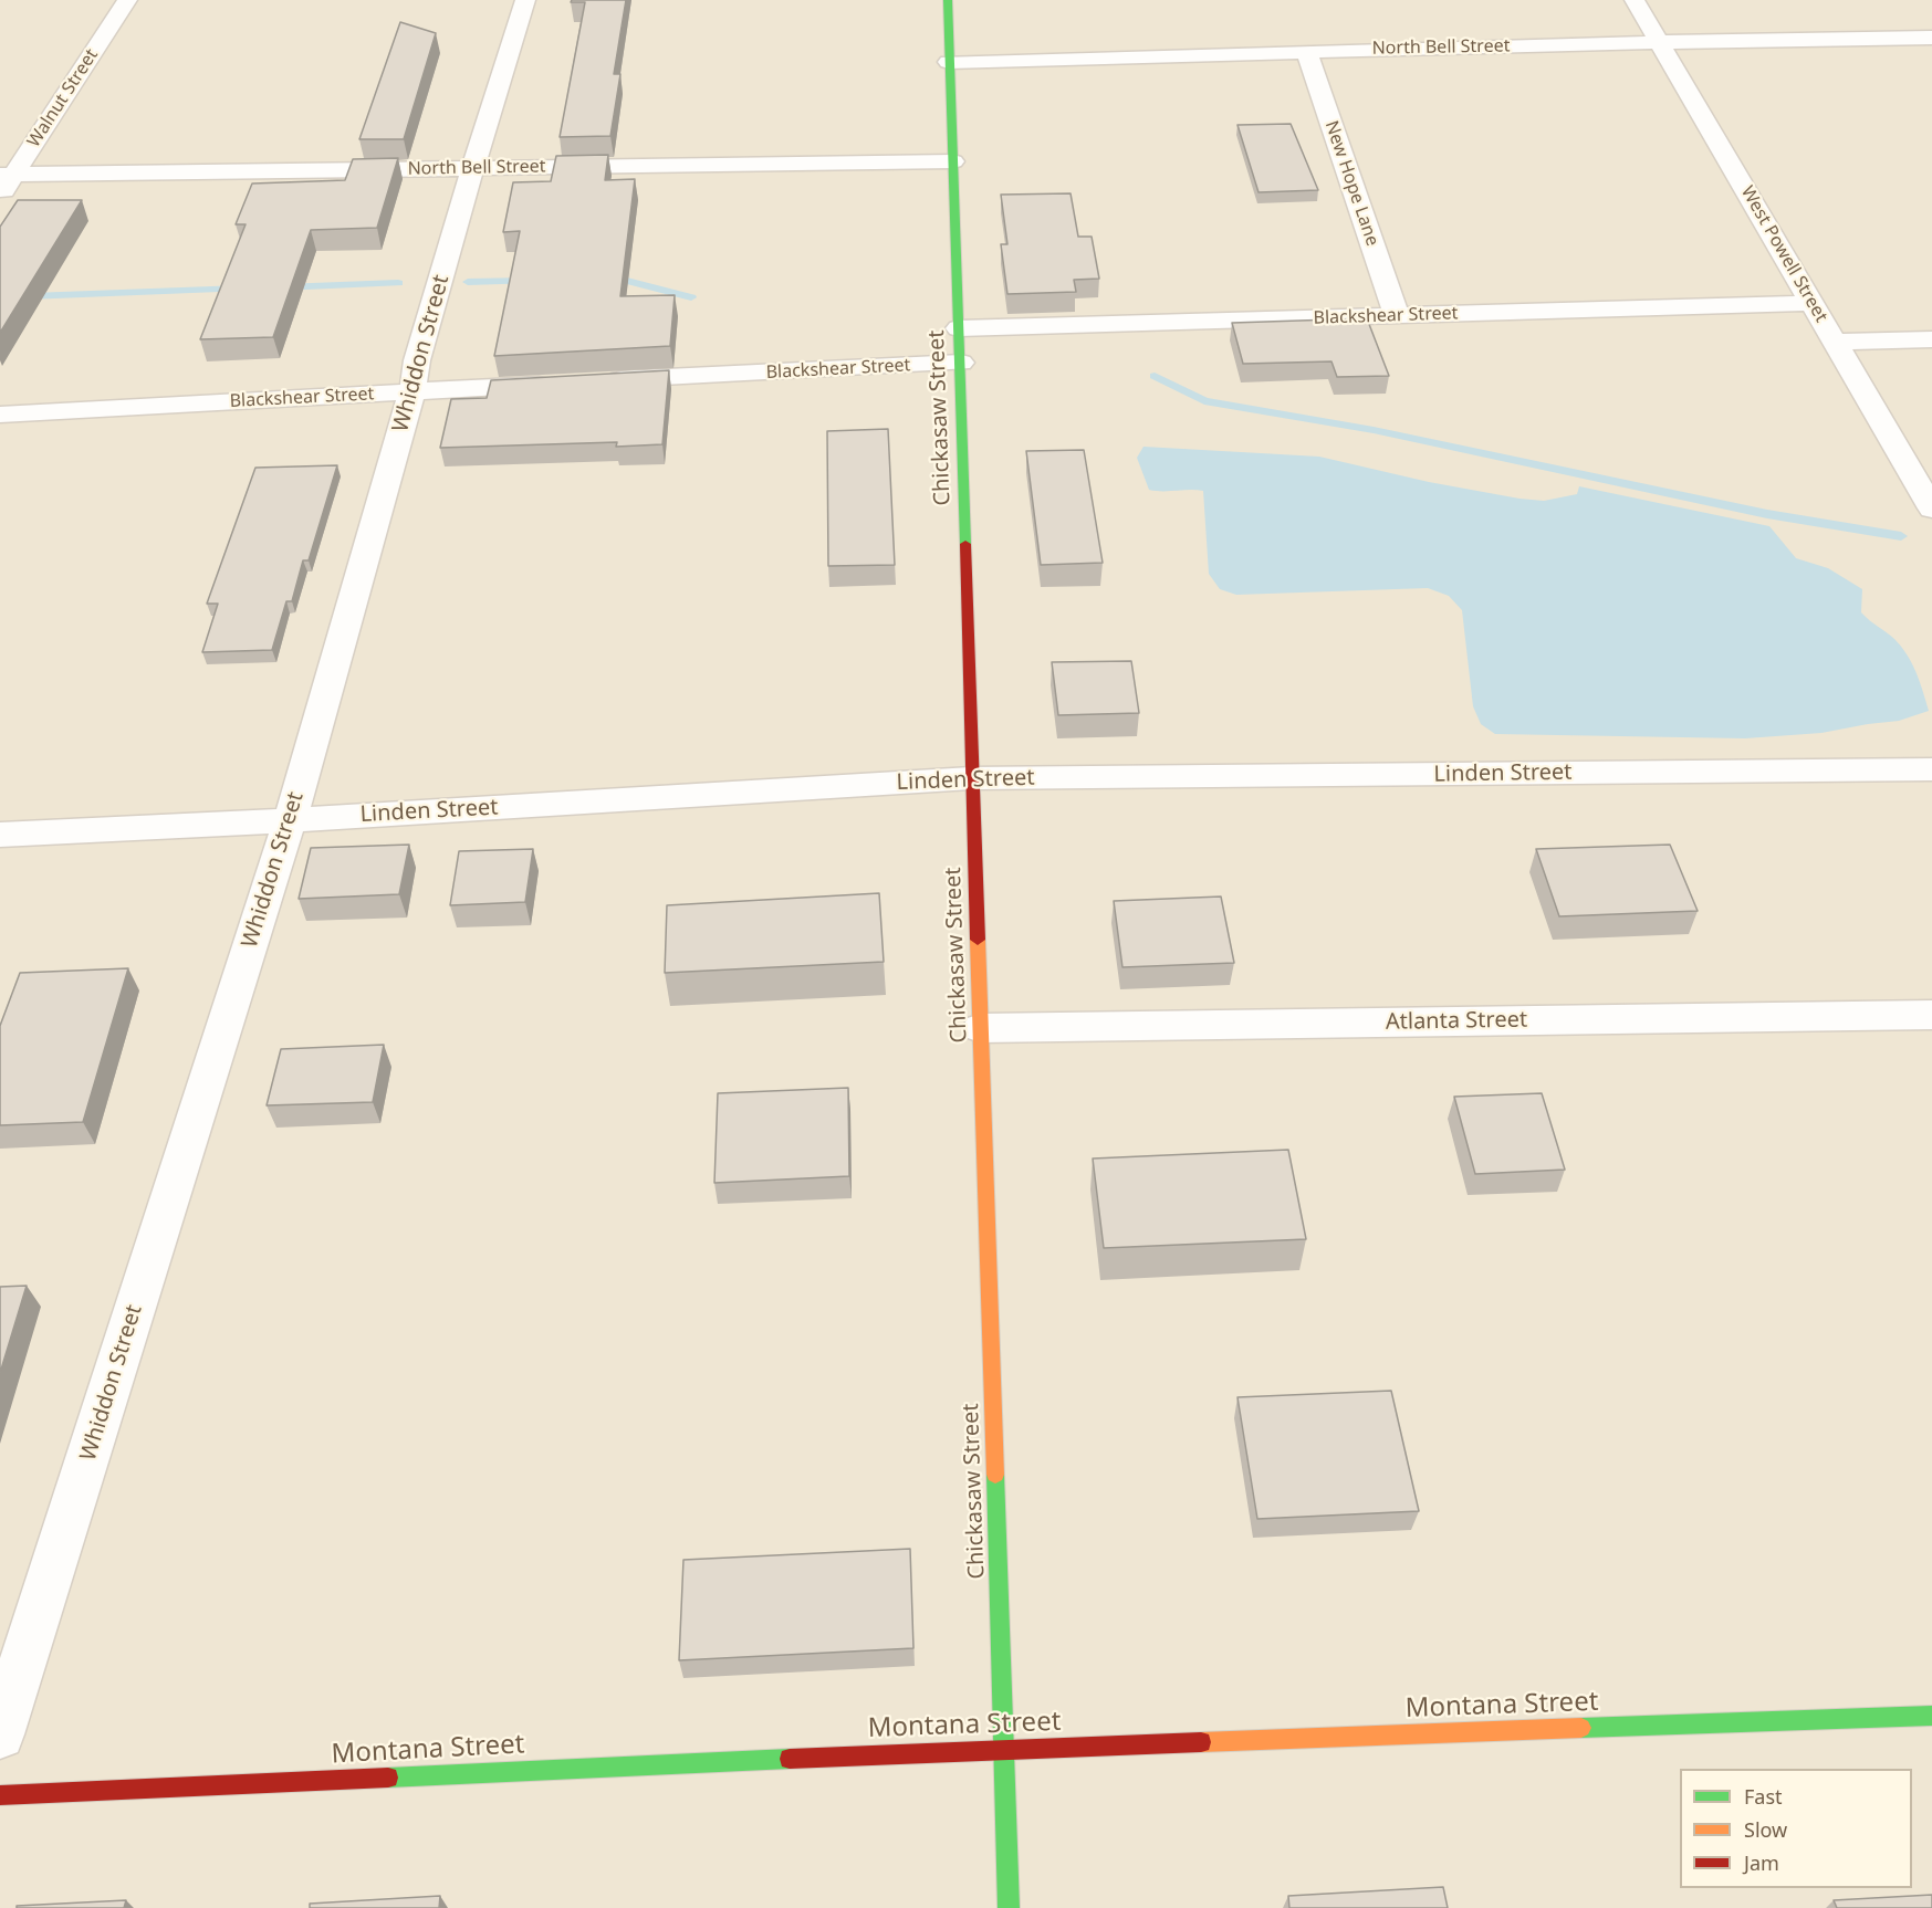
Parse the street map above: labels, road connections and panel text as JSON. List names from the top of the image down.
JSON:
{
  "streets": {
    "street": [
      "North Bell Street",
      "Walnut Street",
      "New Hope Lane",
      "West Powell Street",
      "Blackshear Street",
      "Whiddon Street",
      "Chickasaw Street",
      "Linden Street",
      "Atlanta Street",
      "Montana Street"
    ]
  },
  "crossings": [
    ["North Bell Street", "Walnut Street"],
    ["North Bell Street", "New Hope Lane"],
    ["North Bell Street", "West Powell Street"],
    ["North Bell Street", "Whiddon Street"],
    ["North Bell Street", "Chickasaw Street"],
    ["New Hope Lane", "Blackshear Street"],
    ["West Powell Street", "Blackshear Street"],
    ["Blackshear Street", "Whiddon Street"],
    ["Blackshear Street", "Chickasaw Street"],
    ["Whiddon Street", "Linden Street"],
    ["Chickasaw Street", "Linden Street"],
    ["Chickasaw Street", "Atlanta Street"],
    ["Chickasaw Street", "Montana Street"]
  ],
  "legend": ["Fast", "Slow", "Jam"]
}
